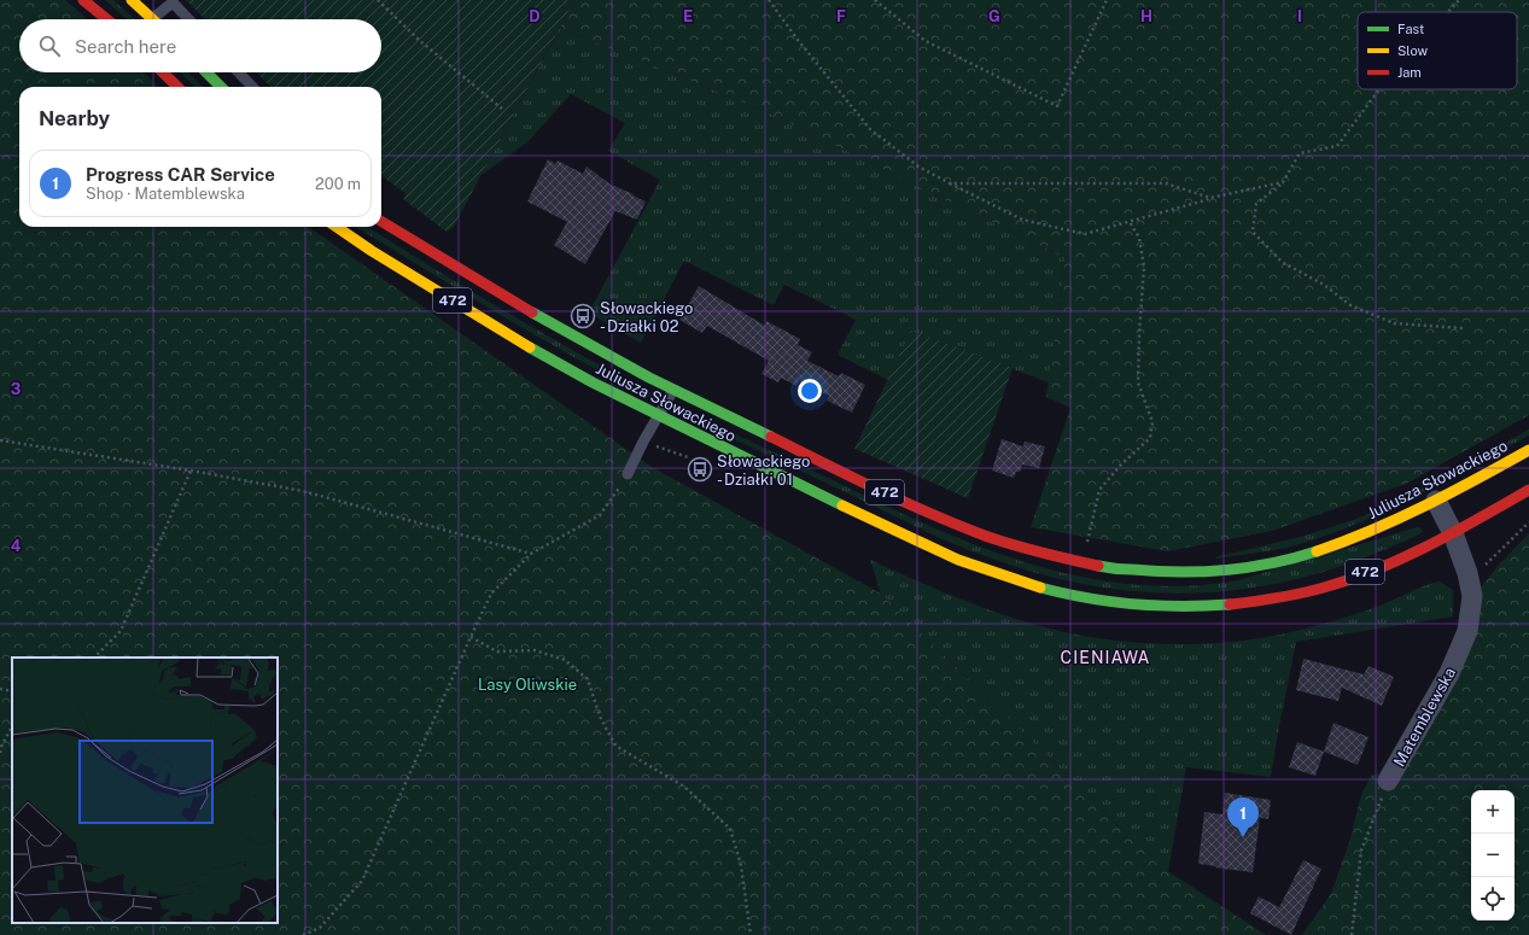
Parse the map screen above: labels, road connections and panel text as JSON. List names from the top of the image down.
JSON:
{
  "streets": {
    "main road": ["472", "Juliusza Słowackiego"],
    "street": ["Matemblewska"]
  },
  "crossings": [
    ["Juliusza Słowackiego", "Matemblewska"]
  ],
  "districts": ["CIENIAWA"],
  "parks": ["Lasy Oliwskie"],
  "places": {
    "bus stop": ["Słowackiego - Działki 02", "Słowackiego - Działki 01"]
  },
  "legend": ["Fast", "Slow", "Jam"],
  "page": {
    "search": "Search here",
    "heading": "Nearby",
    "list": [
      {
        "mark": "1",
        "name": "Progress CAR Service",
        "note": "Shop · Matemblewska",
        "value": "200 m"
      }
    ],
    "map_buttons": ["+", "−"],
    "pins": "1"
  },
  "grid": {
    "columns": [
      "D",
      "E",
      "F",
      "G",
      "H",
      "I"
    ],
    "rows": ["3", "4"]
  }
}
